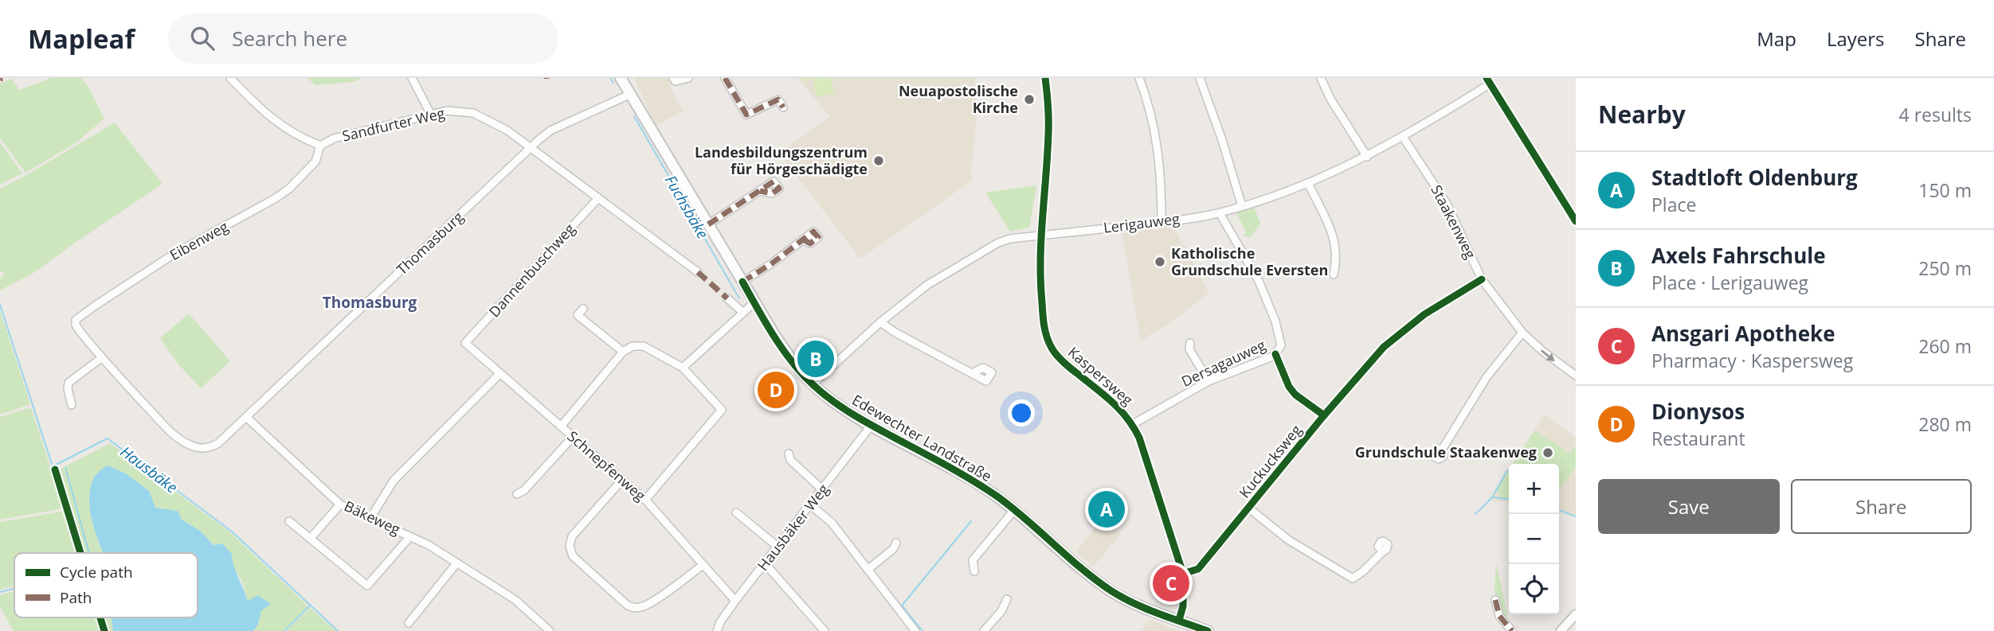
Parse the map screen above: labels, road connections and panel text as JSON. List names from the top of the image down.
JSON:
{
  "streets": {
    "main road": ["Edewechter Landstraße"],
    "street": [
      "Sandfurter Weg",
      "Staakenweg",
      "Lerigauweg",
      "Eibenweg",
      "Thomasburg",
      "Dannenbuschweg",
      "Dersagauweg",
      "Kaspersweg",
      "Kuckucksweg",
      "Schnepfenweg",
      "Bäkeweg",
      "Hausbäker Weg"
    ]
  },
  "crossings": [
    ["Sandfurter Weg", "Eibenweg"],
    ["Sandfurter Weg", "Thomasburg"],
    ["Sandfurter Weg", "Dannenbuschweg"],
    ["Staakenweg", "Lerigauweg"],
    ["Staakenweg", "Kuckucksweg"],
    ["Lerigauweg", "Dersagauweg"],
    ["Lerigauweg", "Kaspersweg"],
    ["Lerigauweg", "Edewechter Landstraße"],
    ["Eibenweg", "Thomasburg"],
    ["Thomasburg", "Edewechter Landstraße"],
    ["Thomasburg", "Bäkeweg"],
    ["Dannenbuschweg", "Schnepfenweg"],
    ["Dersagauweg", "Kaspersweg"],
    ["Kaspersweg", "Edewechter Landstraße"],
    ["Kaspersweg", "Kuckucksweg"],
    ["Edewechter Landstraße", "Hausbäker Weg"],
    ["Schnepfenweg", "Hausbäker Weg"]
  ],
  "districts": ["Thomasburg"],
  "water": ["Fuchsbäke", "Hausbäke"],
  "places": [
    "Neuapostolische Kirche",
    "Landesbildungszentrum für Hörgeschädigte",
    "Katholische Grundschule Eversten",
    "Grundschule Staakenweg"
  ],
  "legend": ["Cycle path", "Path"],
  "page": {
    "header": "Mapleaf",
    "search": "Search here",
    "nav": ["Map", "Layers", "Share"],
    "heading": ["Nearby", "4 results"],
    "list": [
      {
        "mark": "A",
        "name": "Stadtloft Oldenburg",
        "note": "Place",
        "value": "150 m"
      },
      {
        "mark": "B",
        "name": "Axels Fahrschule",
        "note": "Place · Lerigauweg",
        "value": "250 m"
      },
      {
        "mark": "C",
        "name": "Ansgari Apotheke",
        "note": "Pharmacy · Kaspersweg",
        "value": "260 m"
      },
      {
        "mark": "D",
        "name": "Dionysos",
        "note": "Restaurant",
        "value": "280 m"
      }
    ],
    "pins": [
      "B",
      "D",
      "A",
      "C"
    ],
    "buttons": ["Save", "Share"],
    "map_buttons": ["+", "−"]
  }
}
